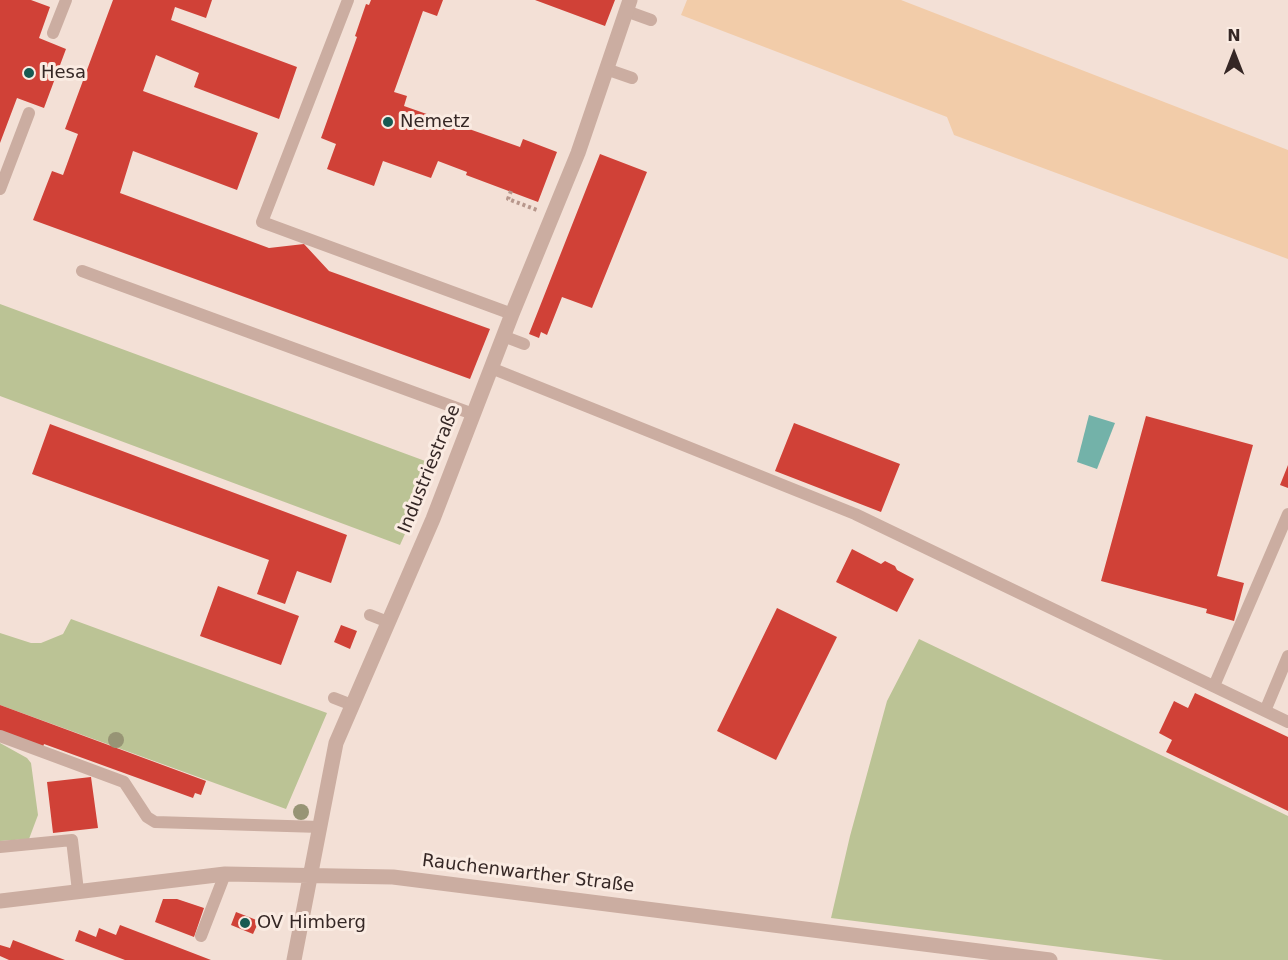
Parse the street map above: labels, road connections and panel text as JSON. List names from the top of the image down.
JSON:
{
  "streets": {
    "street": ["Industriestraße", "Rauchenwarther Straße"]
  },
  "crossings": [
    ["Industriestraße", "Rauchenwarther Straße"]
  ],
  "places": ["Hesa", "Nemetz", "OV Himberg"],
  "north": "top"
}
